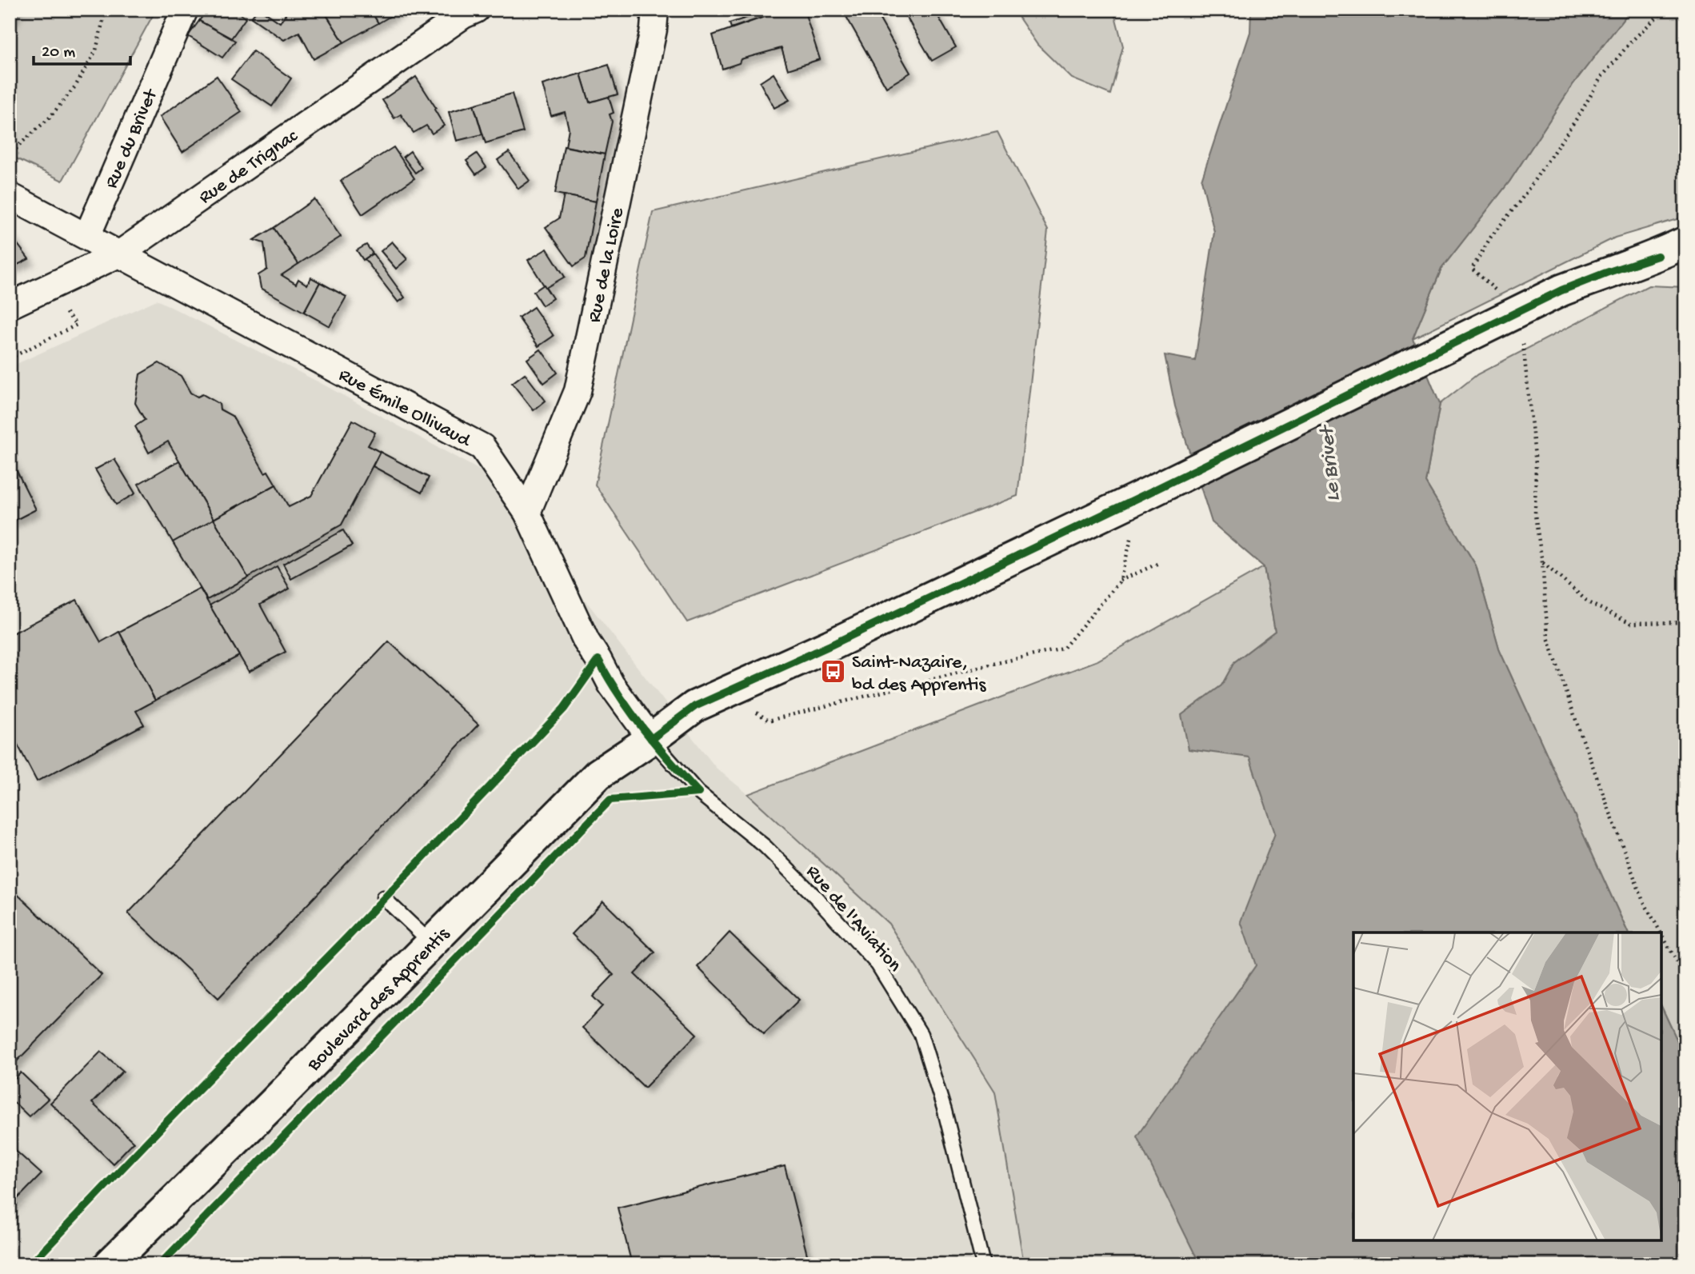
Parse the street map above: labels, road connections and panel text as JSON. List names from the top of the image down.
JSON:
{
  "streets": {
    "main road": ["Boulevard des Apprentis"],
    "street": [
      "Rue du Brivet",
      "Rue de Trignac",
      "Rue de la Loire",
      "Rue Émile Ollivaud"
    ],
    "lane": ["Rue de l'Aviation"]
  },
  "crossings": [
    ["Rue du Brivet", "Rue Émile Ollivaud"],
    ["Rue de Trignac", "Rue Émile Ollivaud"],
    ["Rue de la Loire", "Rue Émile Ollivaud"],
    ["Rue Émile Ollivaud", "Rue de l'Aviation"],
    ["Rue Émile Ollivaud", "Boulevard des Apprentis"],
    ["Rue de l'Aviation", "Boulevard des Apprentis"]
  ],
  "water": ["Le Brivet"],
  "places": {
    "bus stop": ["Saint-Nazaire, bd des Apprentis"]
  },
  "scale_bar": "20 m"
}
